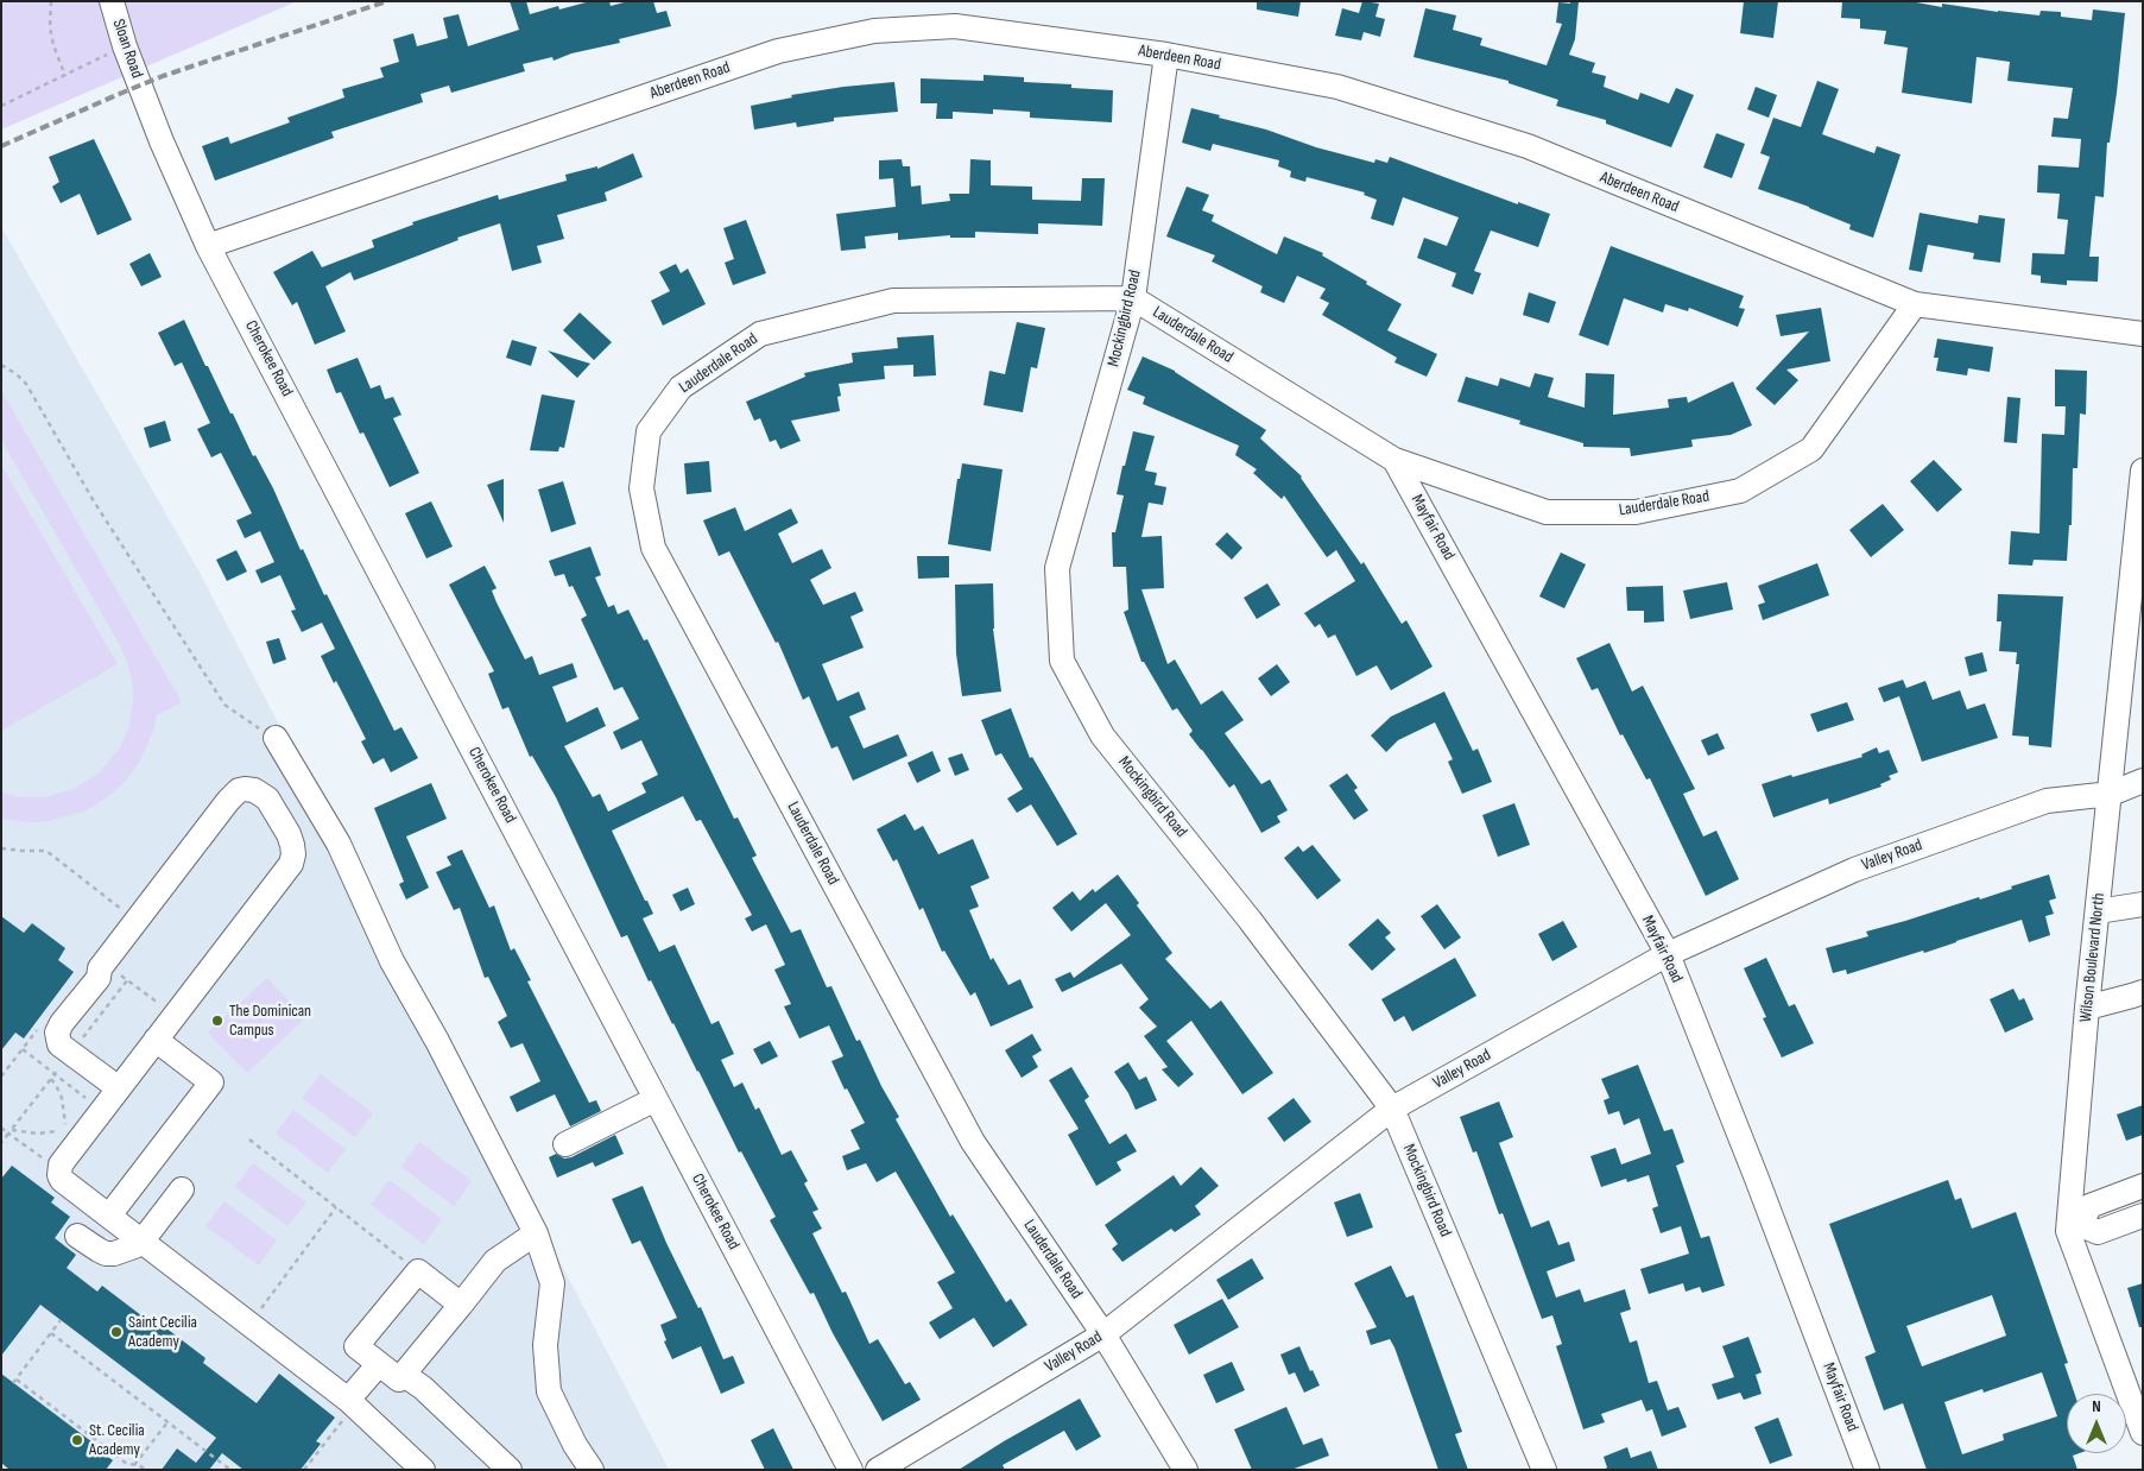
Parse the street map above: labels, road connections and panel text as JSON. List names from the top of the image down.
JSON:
{
  "streets": {
    "street": [
      "Sloan Road",
      "Aberdeen Road",
      "Mockingbird Road",
      "Lauderdale Road",
      "Cherokee Road",
      "Mayfair Road",
      "Valley Road",
      "Wilson Boulevard North"
    ]
  },
  "crossings": [
    ["Sloan Road", "Cherokee Road"],
    ["Aberdeen Road", "Mockingbird Road"],
    ["Aberdeen Road", "Lauderdale Road"],
    ["Aberdeen Road", "Cherokee Road"],
    ["Mockingbird Road", "Lauderdale Road"],
    ["Mockingbird Road", "Valley Road"],
    ["Lauderdale Road", "Mayfair Road"],
    ["Lauderdale Road", "Valley Road"],
    ["Mayfair Road", "Valley Road"],
    ["Valley Road", "Wilson Boulevard North"]
  ],
  "places": ["The Dominican Campus", "Saint Cecilia Academy", "St. Cecilia Academy"],
  "north": "top"
}
